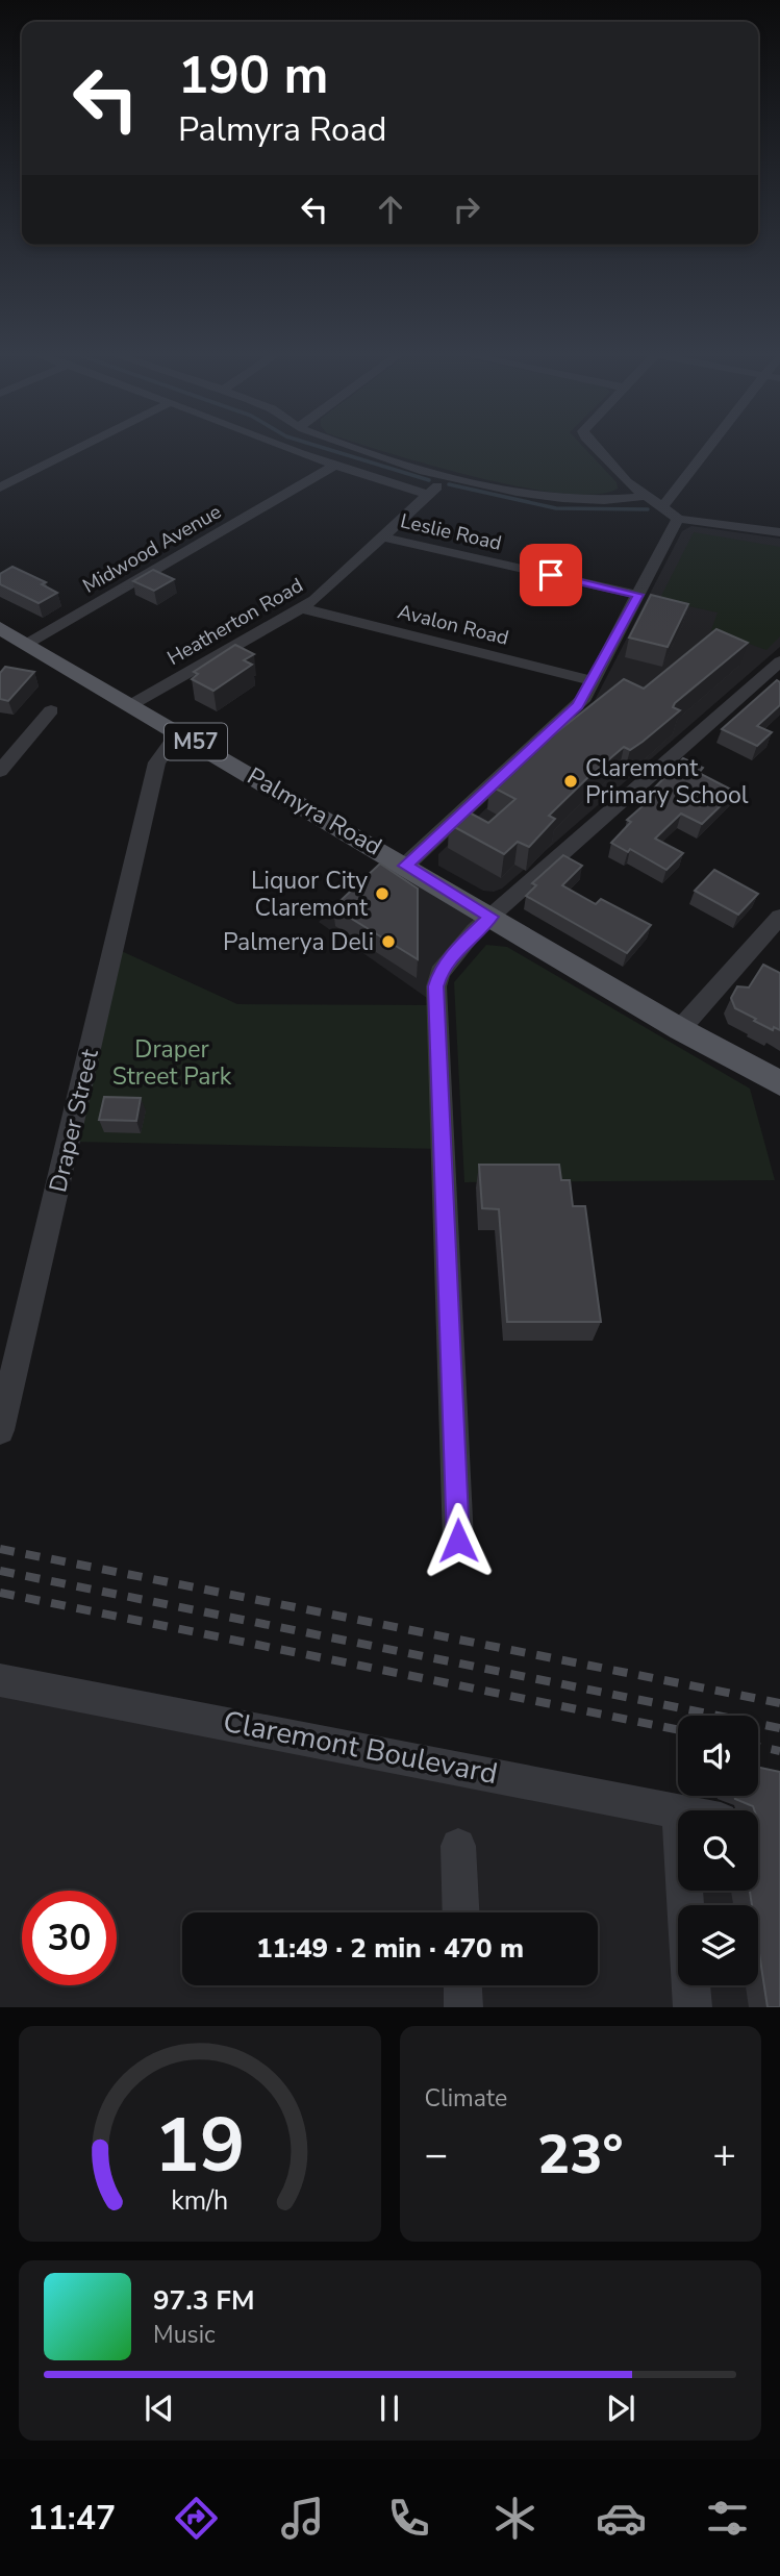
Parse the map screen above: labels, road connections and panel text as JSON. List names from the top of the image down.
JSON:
{
  "streets": {
    "main road": ["M57", "Palmyra Road"],
    "street": [
      "Leslie Road",
      "Midwood Avenue",
      "Heatherton Road",
      "Avalon Road",
      "Draper Street",
      "Claremont Boulevard"
    ]
  },
  "crossings": [
    ["Leslie Road", "Heatherton Road"],
    ["Midwood Avenue", "Palmyra Road"],
    ["Heatherton Road", "Avalon Road"],
    ["Heatherton Road", "Palmyra Road"],
    ["Palmyra Road", "Draper Street"]
  ],
  "parks": ["Draper Street Park"],
  "places": ["Claremont Primary School", "Liquor City Claremont", "Palmerya Deli"],
  "page": {
    "turn": ["190 m", "Palmyra Road"],
    "limit": "30",
    "trip": "11:49 · 2 min · 470 m",
    "tile": "Climate",
    "heat": ["−", "23°", "+"],
    "song": ["97.3 FM", "Music"],
    "tabs": "11:47",
    "gauge": ["19", "km/h"]
  }
}
